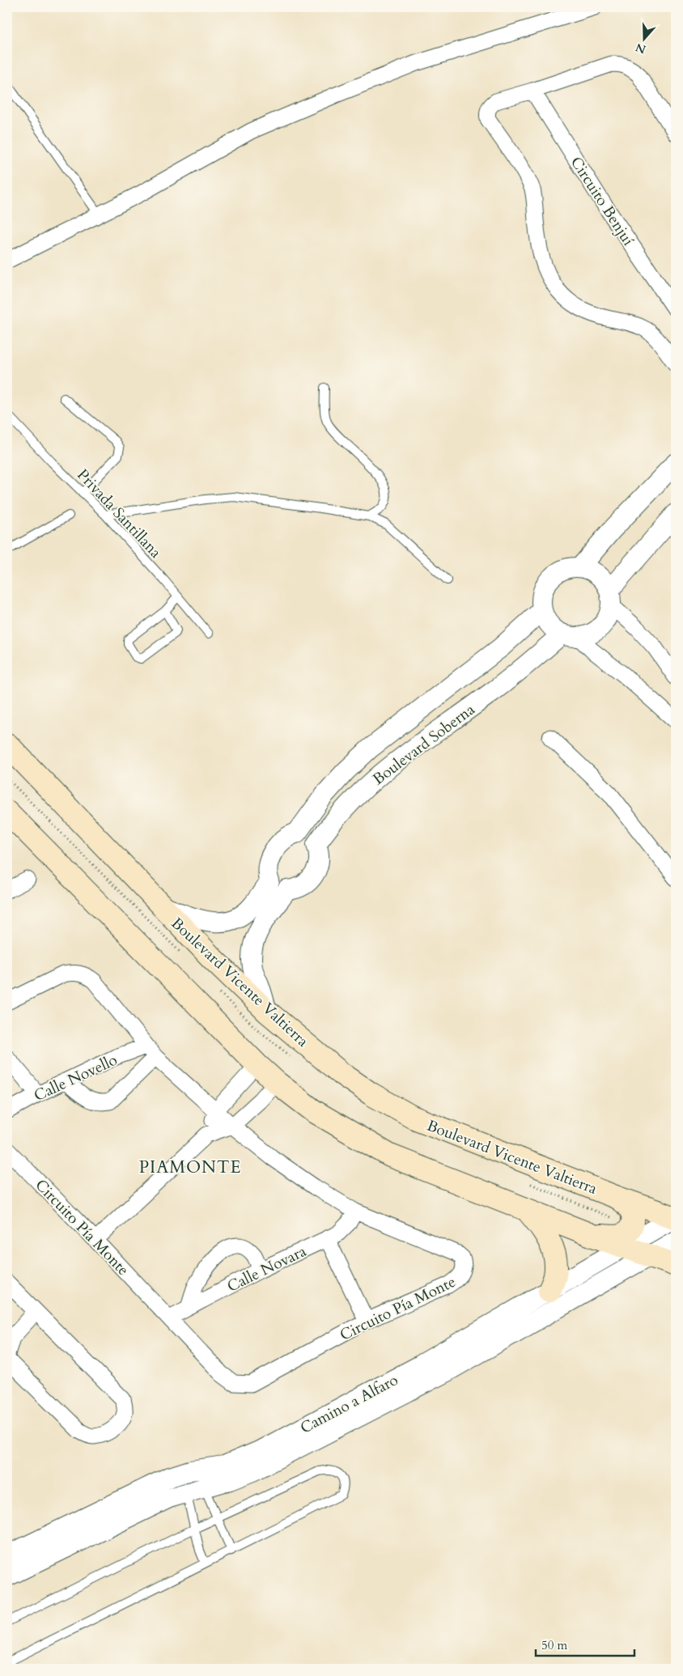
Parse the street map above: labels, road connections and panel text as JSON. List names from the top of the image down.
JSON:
{
  "streets": {
    "main road": ["Boulevard Vicente Valtierra"],
    "street": [
      "Circuito Benjuí",
      "Boulevard Soberna",
      "Calle Novello",
      "Circuito Pía Monte",
      "Calle Novara",
      "Camino a Alfaro"
    ],
    "lane": ["Privada Santillana"]
  },
  "crossings": [
    ["Boulevard Vicente Valtierra", "Camino a Alfaro"],
    ["Calle Novello", "Circuito Pía Monte"],
    ["Circuito Pía Monte", "Calle Novara"]
  ],
  "districts": ["PIAMONTE"],
  "scale_bar": "50 m",
  "north": "bottom"
}
